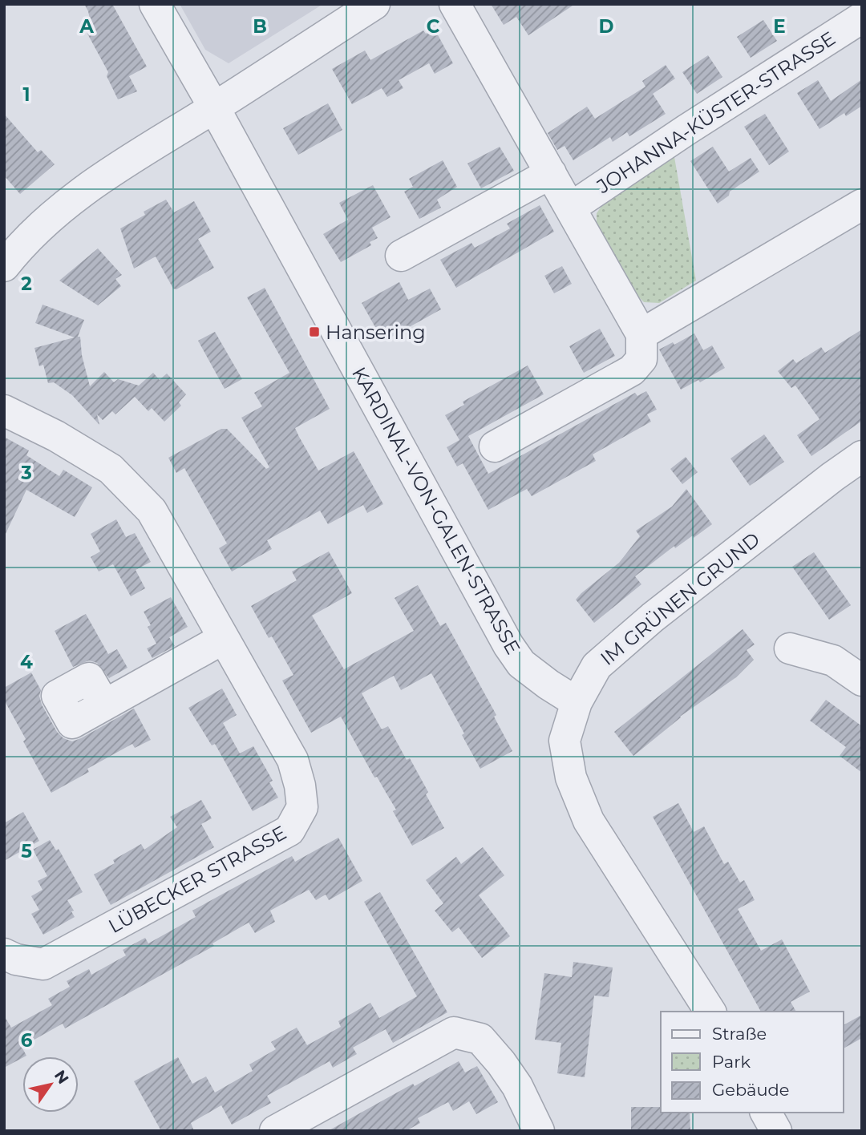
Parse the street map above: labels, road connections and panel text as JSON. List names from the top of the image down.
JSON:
{
  "streets": {
    "street": [
      "JOHANNA-KÜSTER-STRASSE",
      "KARDINAL-VON-GALEN-STRASSE",
      "IM GRÜNEN GRUND",
      "LÜBECKER STRASSE"
    ]
  },
  "crossings": [
    ["KARDINAL-VON-GALEN-STRASSE", "IM GRÜNEN GRUND"]
  ],
  "places": {
    "transit": ["Hansering"]
  },
  "legend": ["Straße", "Park", "Gebäude"],
  "north": "top right",
  "grid": {
    "columns": [
      "A",
      "B",
      "C",
      "D",
      "E"
    ],
    "rows": [
      "1",
      "2",
      "3",
      "4",
      "5",
      "6"
    ]
  }
}
